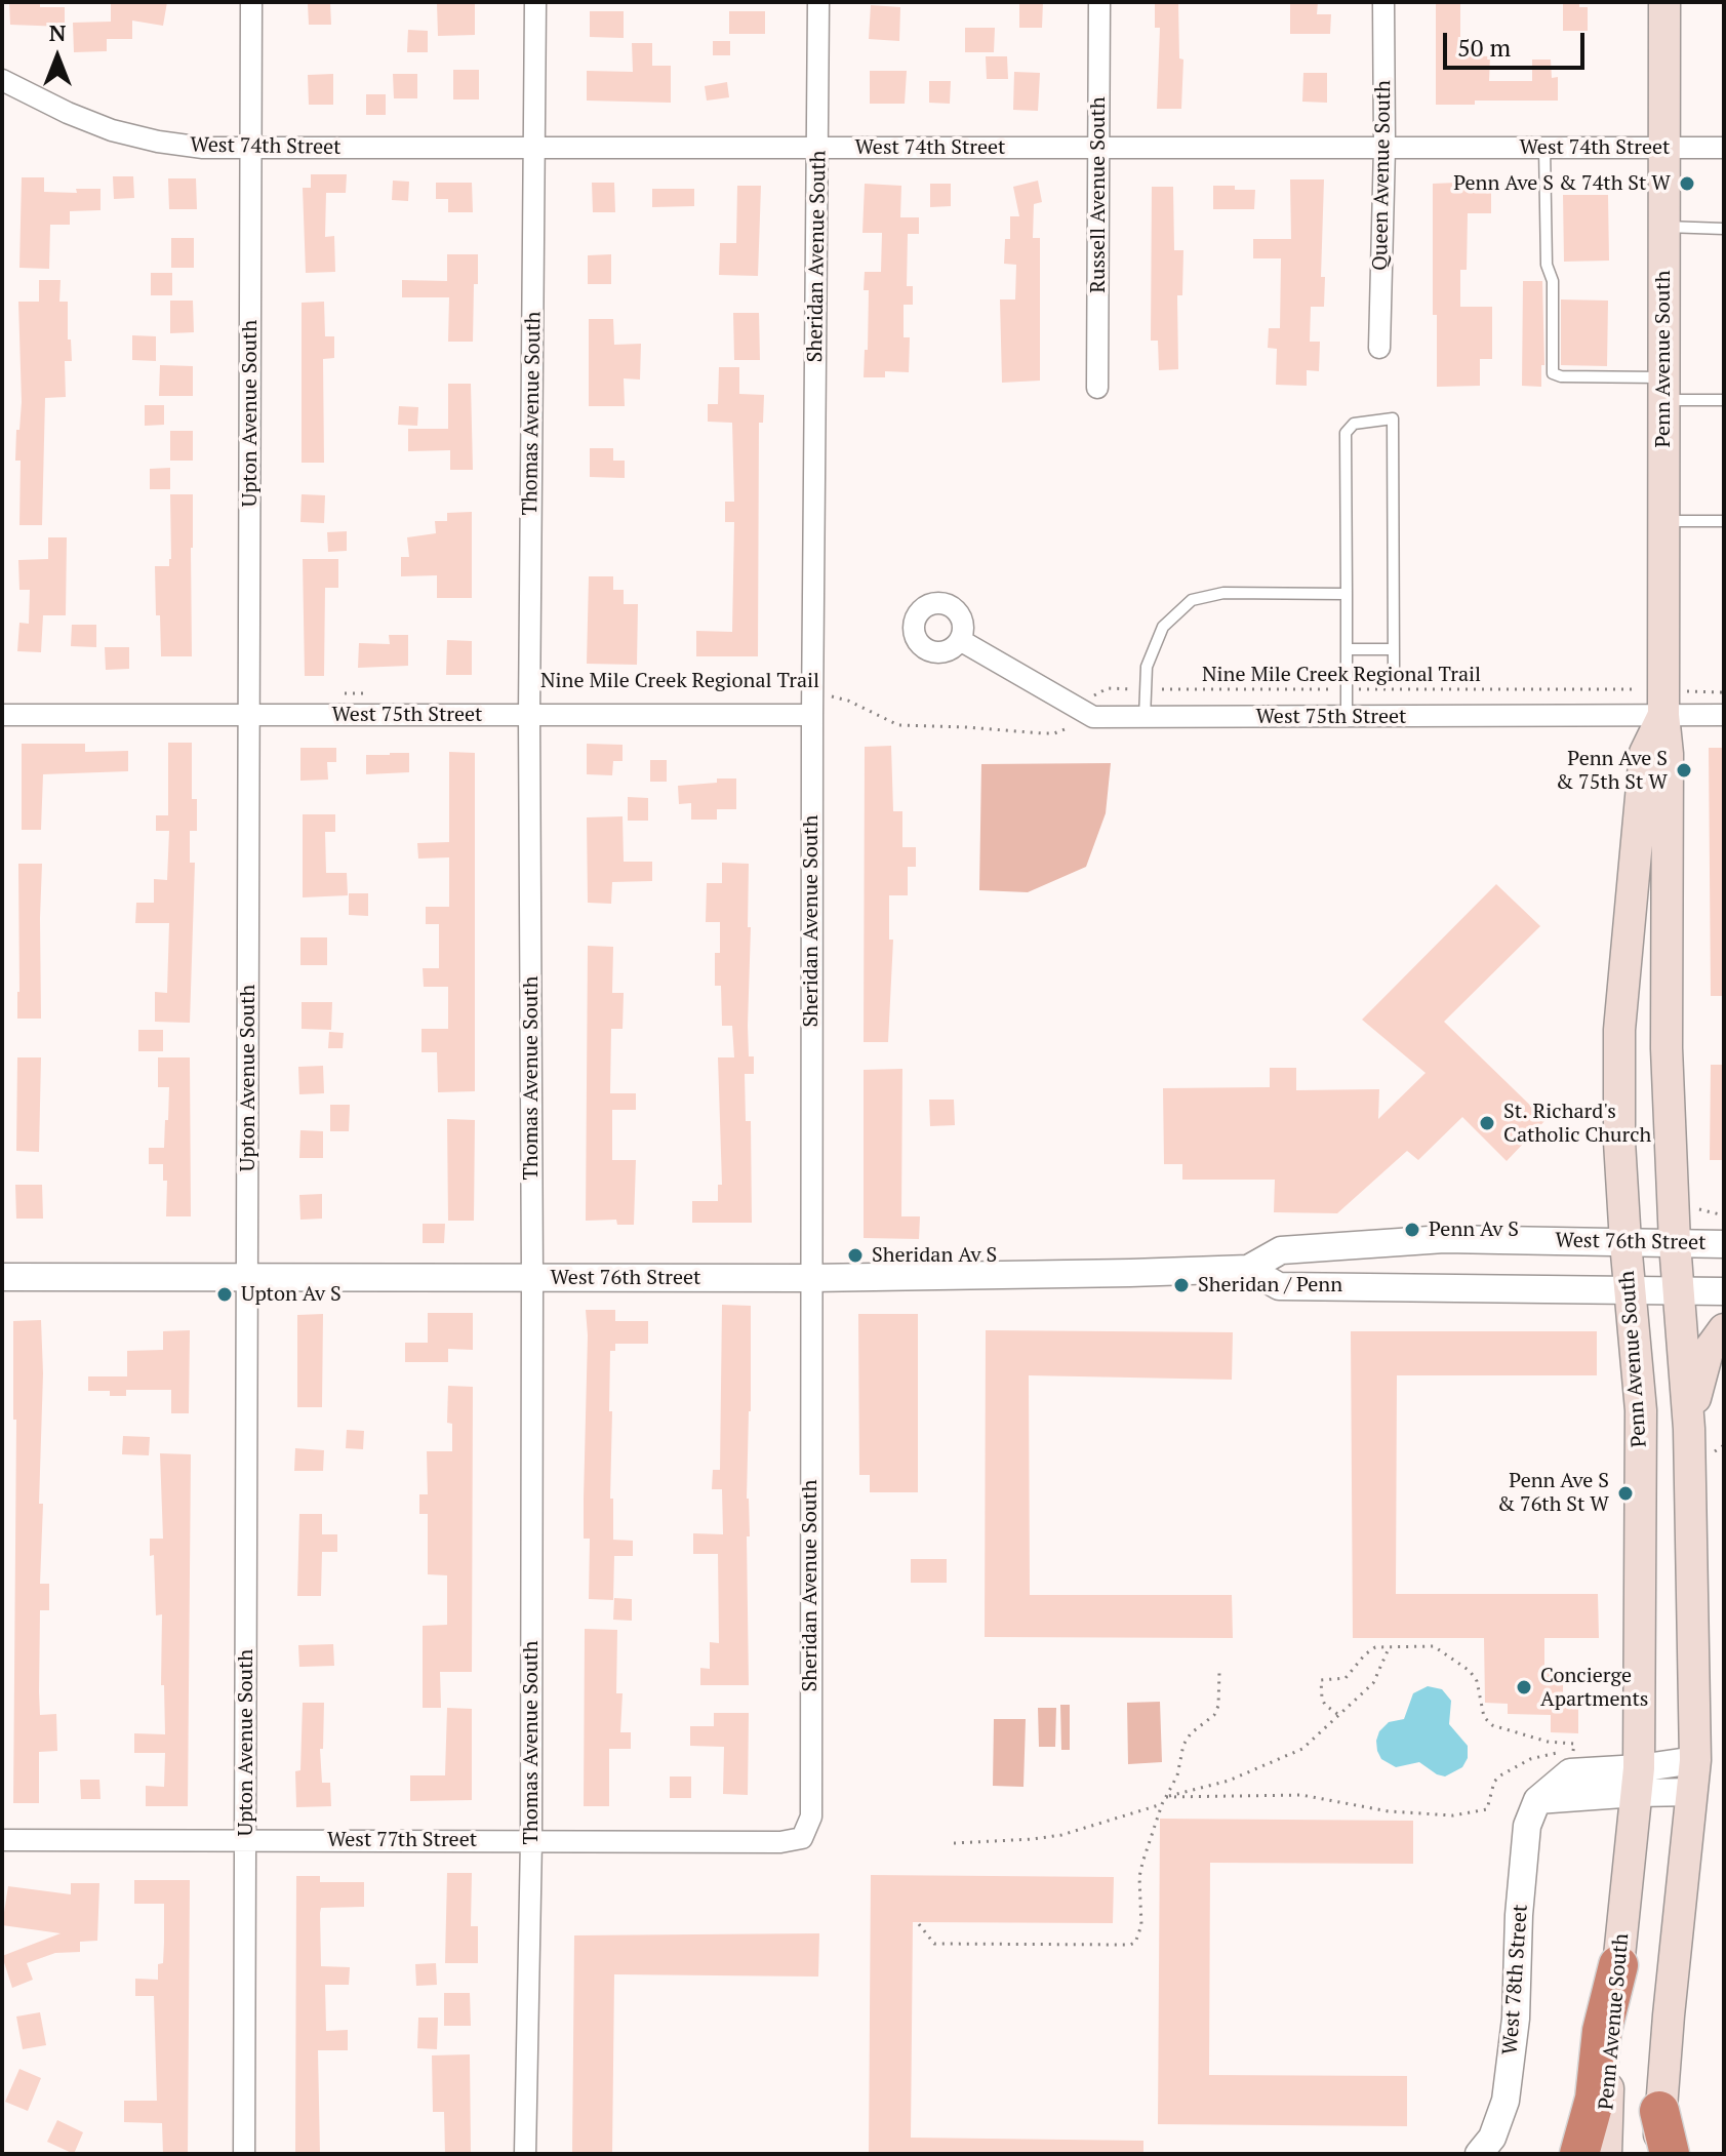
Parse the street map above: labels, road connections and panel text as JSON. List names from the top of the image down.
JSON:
{
  "streets": {
    "main road": ["Penn Avenue South"],
    "street": [
      "West 74th Street",
      "Queen Avenue South",
      "Russell Avenue South",
      "Sheridan Avenue South",
      "Upton Avenue South",
      "Thomas Avenue South",
      "West 75th Street",
      "West 76th Street",
      "West 77th Street",
      "West 78th Street"
    ],
    "path": ["Nine Mile Creek Regional Trail"]
  },
  "crossings": [
    ["West 74th Street", "Queen Avenue South"],
    ["West 74th Street", "Russell Avenue South"],
    ["West 74th Street", "Sheridan Avenue South"],
    ["West 74th Street", "Penn Avenue South"],
    ["West 74th Street", "Upton Avenue South"],
    ["West 74th Street", "Thomas Avenue South"],
    ["Sheridan Avenue South", "Nine Mile Creek Regional Trail"],
    ["Sheridan Avenue South", "West 75th Street"],
    ["Sheridan Avenue South", "West 76th Street"],
    ["Sheridan Avenue South", "West 77th Street"],
    ["Penn Avenue South", "Nine Mile Creek Regional Trail"],
    ["Penn Avenue South", "West 75th Street"],
    ["Penn Avenue South", "West 76th Street"],
    ["Penn Avenue South", "West 78th Street"],
    ["Upton Avenue South", "West 75th Street"],
    ["Upton Avenue South", "West 76th Street"],
    ["Upton Avenue South", "West 77th Street"],
    ["Thomas Avenue South", "West 75th Street"],
    ["Thomas Avenue South", "West 76th Street"],
    ["Thomas Avenue South", "West 77th Street"],
    ["Nine Mile Creek Regional Trail", "West 75th Street"]
  ],
  "places": [
    "Penn Ave S & 74th St W",
    "Penn Ave S & 75th St W",
    "St. Richard's Catholic Church",
    "Penn Av S",
    "Sheridan Av S",
    "Sheridan / Penn",
    "Upton Av S",
    "Penn Ave S & 76th St W",
    "Concierge Apartments"
  ],
  "scale_bar": "50 m",
  "north": "top"
}
